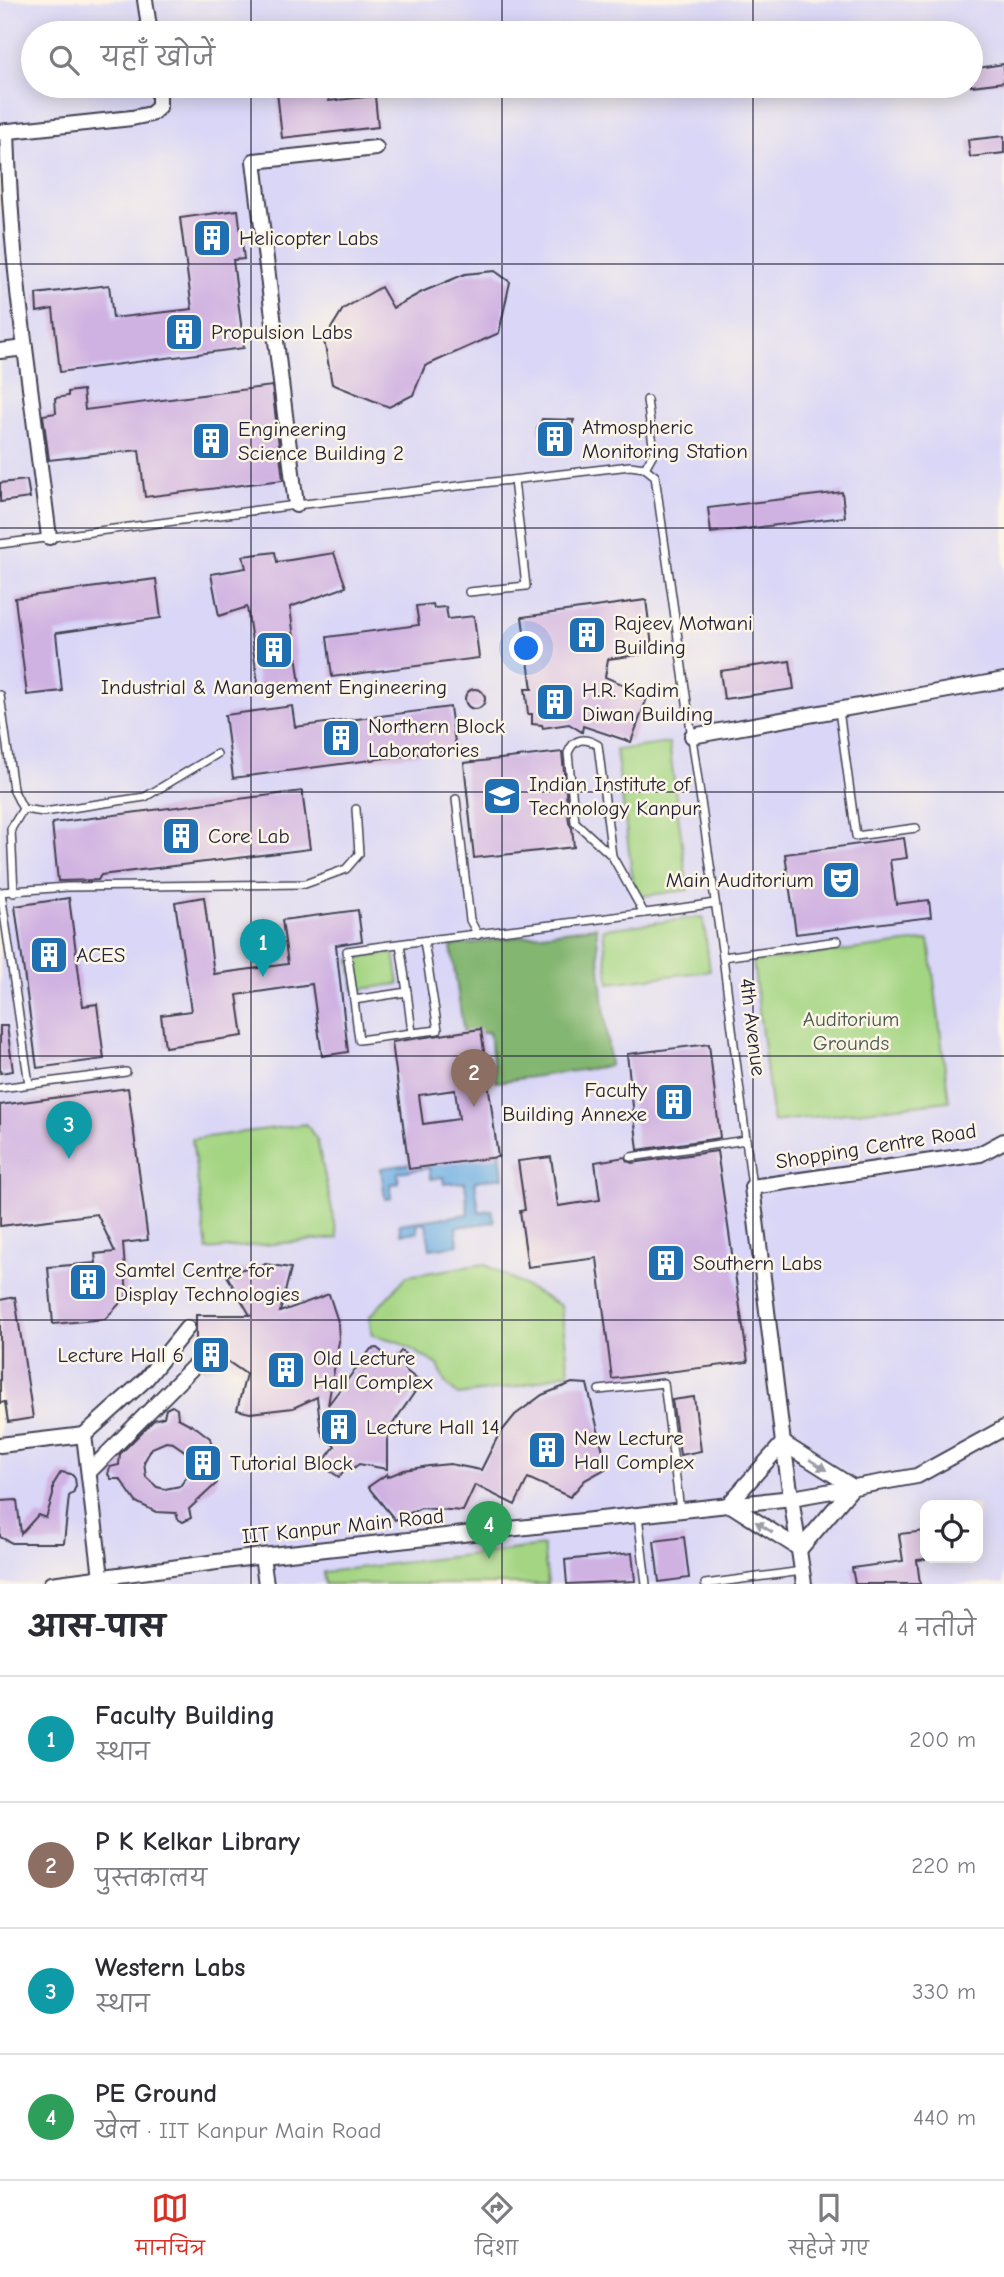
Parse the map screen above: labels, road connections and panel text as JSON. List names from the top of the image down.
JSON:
{
  "streets": {
    "street": ["4th Avenue", "Shopping Centre Road", "IIT Kanpur Main Road"]
  },
  "crossings": [
    ["4th Avenue", "Shopping Centre Road"],
    ["4th Avenue", "IIT Kanpur Main Road"]
  ],
  "parks": ["Auditorium Grounds"],
  "places": {
    "building": [
      "Helicopter Labs",
      "Propulsion Labs",
      "Atmospheric Monitoring Station",
      "Engineering Science Building 2",
      "Rajeev Motwani Building",
      "Industrial & Management Engineering",
      "H.R. Kadim Diwan Building",
      "Northern Block Laboratories",
      "Core Lab",
      "ACES",
      "Faculty Building Annexe",
      "Southern Labs",
      "Samtel Centre for Display Technologies",
      "Lecture Hall 6",
      "Old Lecture Hall Complex",
      "Lecture Hall 14",
      "New Lecture Hall Complex",
      "Tutorial Block"
    ],
    "school or university": ["Indian Institute of Technology Kanpur"],
    "theatre": ["Main Auditorium"]
  },
  "page": {
    "search": "यहाँ खोजें",
    "pins": [
      "1",
      "2",
      "3",
      "4"
    ],
    "heading": ["आस-पास", "4 नतीजे"],
    "list": [
      {
        "mark": "1",
        "name": "Faculty Building",
        "note": "स्थान",
        "value": "200 m"
      },
      {
        "mark": "2",
        "name": "P K Kelkar Library",
        "note": "पुस्तकालय",
        "value": "220 m"
      },
      {
        "mark": "3",
        "name": "Western Labs",
        "note": "स्थान",
        "value": "330 m"
      },
      {
        "mark": "4",
        "name": "PE Ground",
        "note": "खेल · IIT Kanpur Main Road",
        "value": "440 m"
      }
    ],
    "nav": ["मानचित्र", "दिशा", "सहेजे गए"]
  }
}
